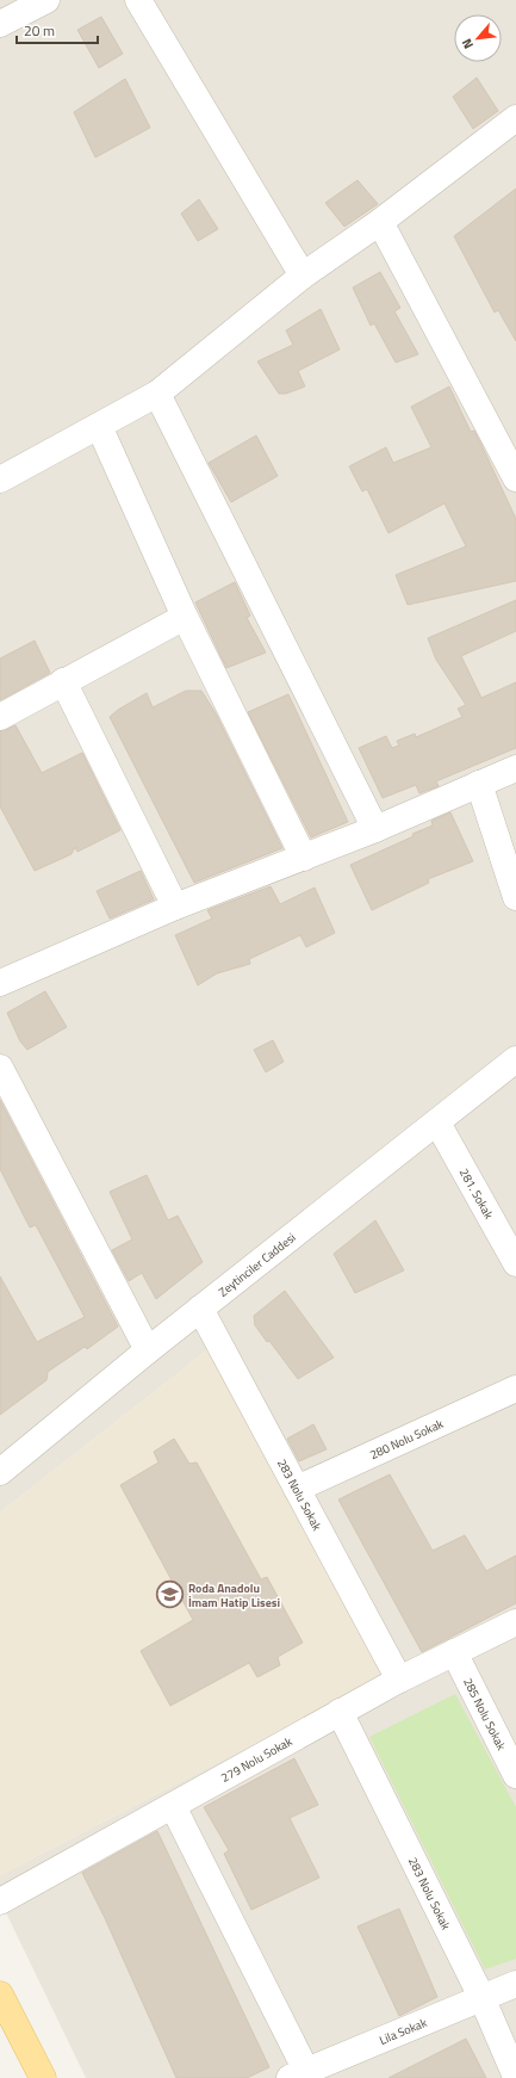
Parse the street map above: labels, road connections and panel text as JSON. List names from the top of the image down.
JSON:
{
  "streets": {
    "street": [
      "281. Sokak",
      "Zeytinciler Caddesi",
      "280 Nolu Sokak",
      "283 Nolu Sokak",
      "285 Nolu Sokak",
      "279 Nolu Sokak",
      "Lila Sokak"
    ]
  },
  "crossings": [
    ["281. Sokak", "Zeytinciler Caddesi"],
    ["Zeytinciler Caddesi", "283 Nolu Sokak"],
    ["280 Nolu Sokak", "283 Nolu Sokak"],
    ["283 Nolu Sokak", "279 Nolu Sokak"],
    ["283 Nolu Sokak", "Lila Sokak"],
    ["285 Nolu Sokak", "279 Nolu Sokak"]
  ],
  "places": {
    "school or university": ["Roda Anadolu İmam Hatip Lisesi"]
  },
  "scale_bar": "20 m",
  "north": "bottom left"
}
